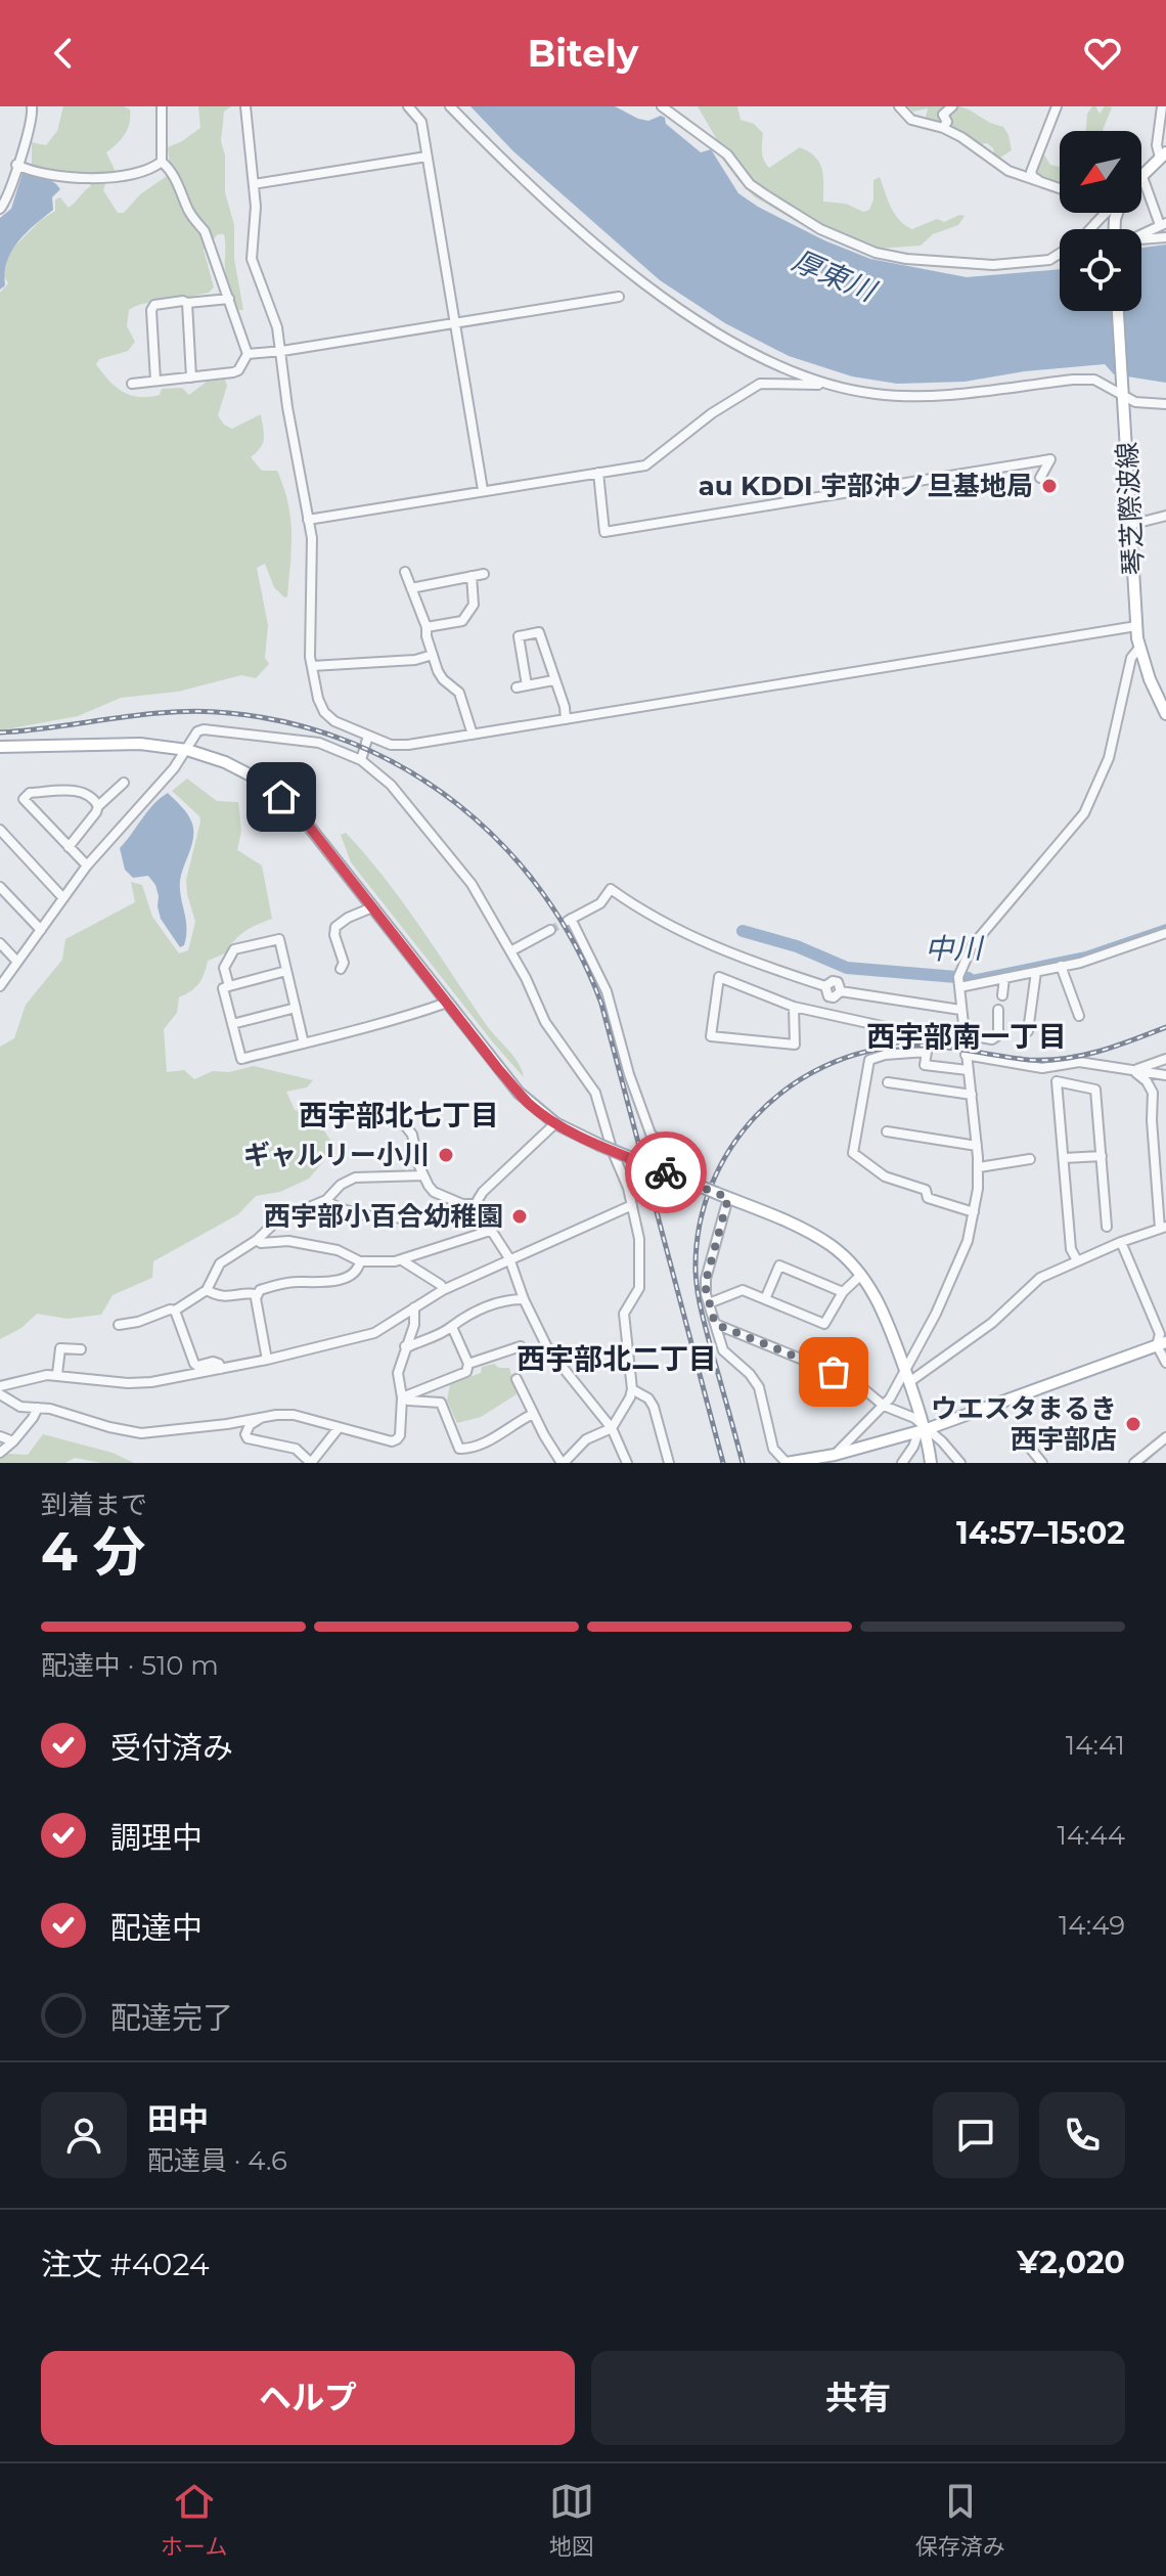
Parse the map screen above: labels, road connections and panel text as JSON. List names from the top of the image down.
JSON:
{
  "streets": {
    "main road": ["琴芝際波線"]
  },
  "districts": ["西宇部南一丁目", "西宇部北七丁目", "西宇部北二丁目"],
  "water": ["厚東川", "中川"],
  "places": [
    "au KDDI 宇部沖ノ旦基地局",
    "ギャルリー小川",
    "西宇部小百合幼稚園",
    "ウエスタまるき 西宇部店"
  ],
  "north": "bottom left",
  "page": {
    "header": "Bitely",
    "heading": ["4 分", "到着まで", "14:57–15:02"],
    "panel": [
      "田中",
      "配達員 · 4.6",
      "注文 #4024",
      "¥2,020"
    ],
    "bar": "配達中 · 510 m",
    "list": [
      ["受付済み", "14:41"],
      ["調理中", "14:44"],
      ["配達中", "14:49"],
      "配達完了"
    ],
    "buttons": ["ヘルプ", "共有"],
    "tabs": ["ホーム", "地図", "保存済み"]
  }
}
